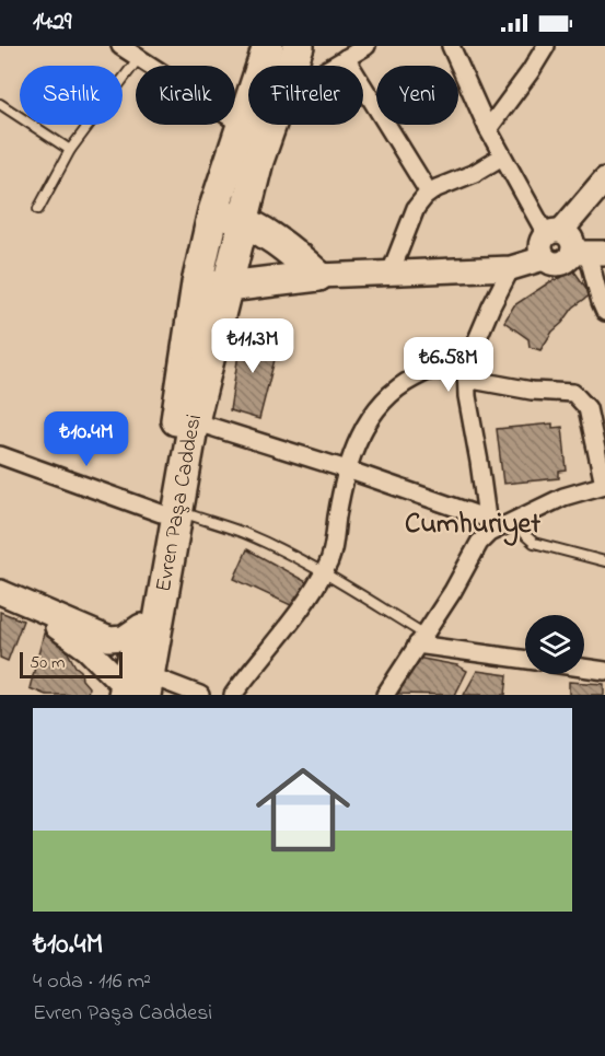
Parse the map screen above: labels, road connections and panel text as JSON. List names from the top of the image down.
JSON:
{
  "streets": {
    "highway": ["Evren Paşa Caddesi"]
  },
  "districts": ["Cumhuriyet"],
  "scale_bar": "50 m",
  "page": {
    "status": "14:29",
    "chip": [
      "Satılık",
      "Kiralık",
      "Filtreler",
      "Yeni"
    ],
    "price": ["₺11.3M", "₺6.58M", "₺10.4M"],
    "scale": "50 m",
    "list": [
      {
        "name": "₺10.4M",
        "note": "4 oda · 116 m² · Evren Paşa Caddesi"
      }
    ]
  }
}
